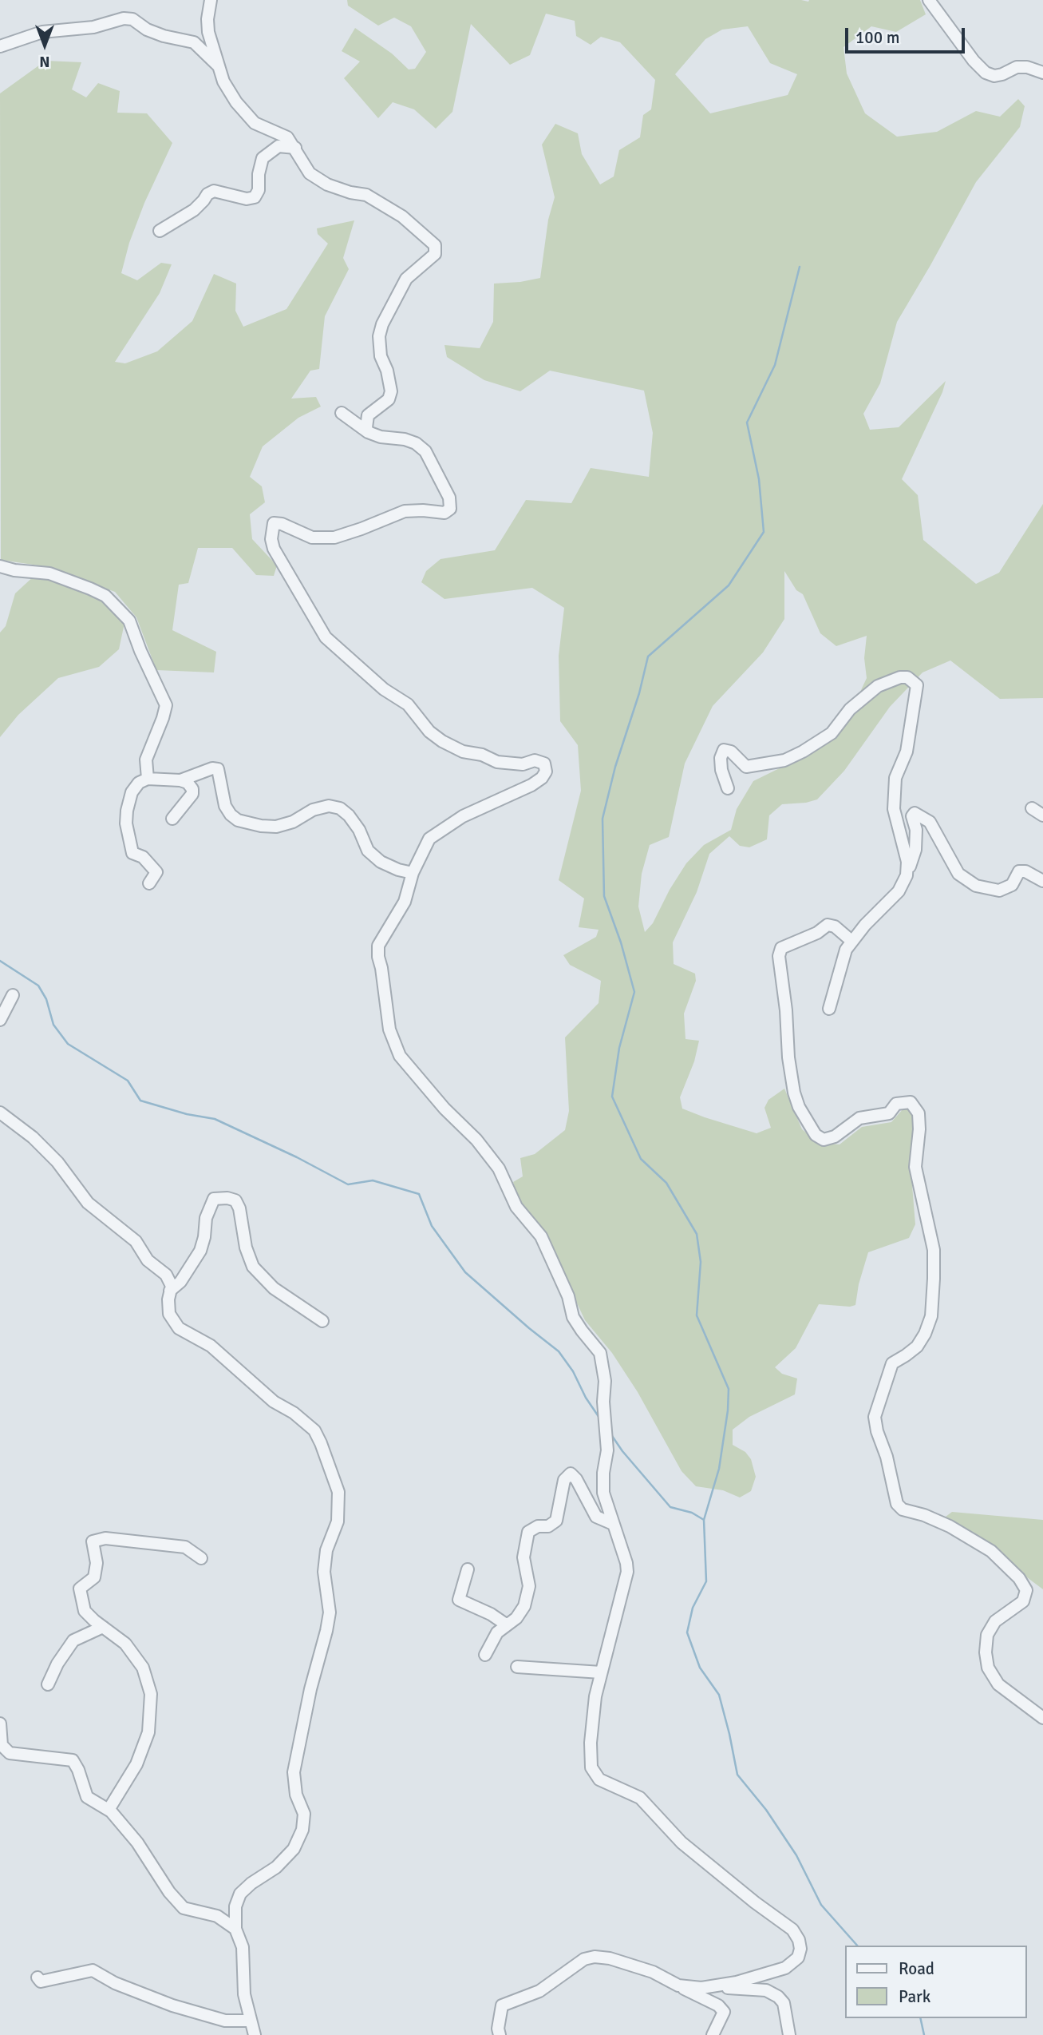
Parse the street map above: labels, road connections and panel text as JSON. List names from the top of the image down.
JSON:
{
  "legend": ["Road", "Park"],
  "scale_bar": "100 m",
  "north": "bottom"
}
